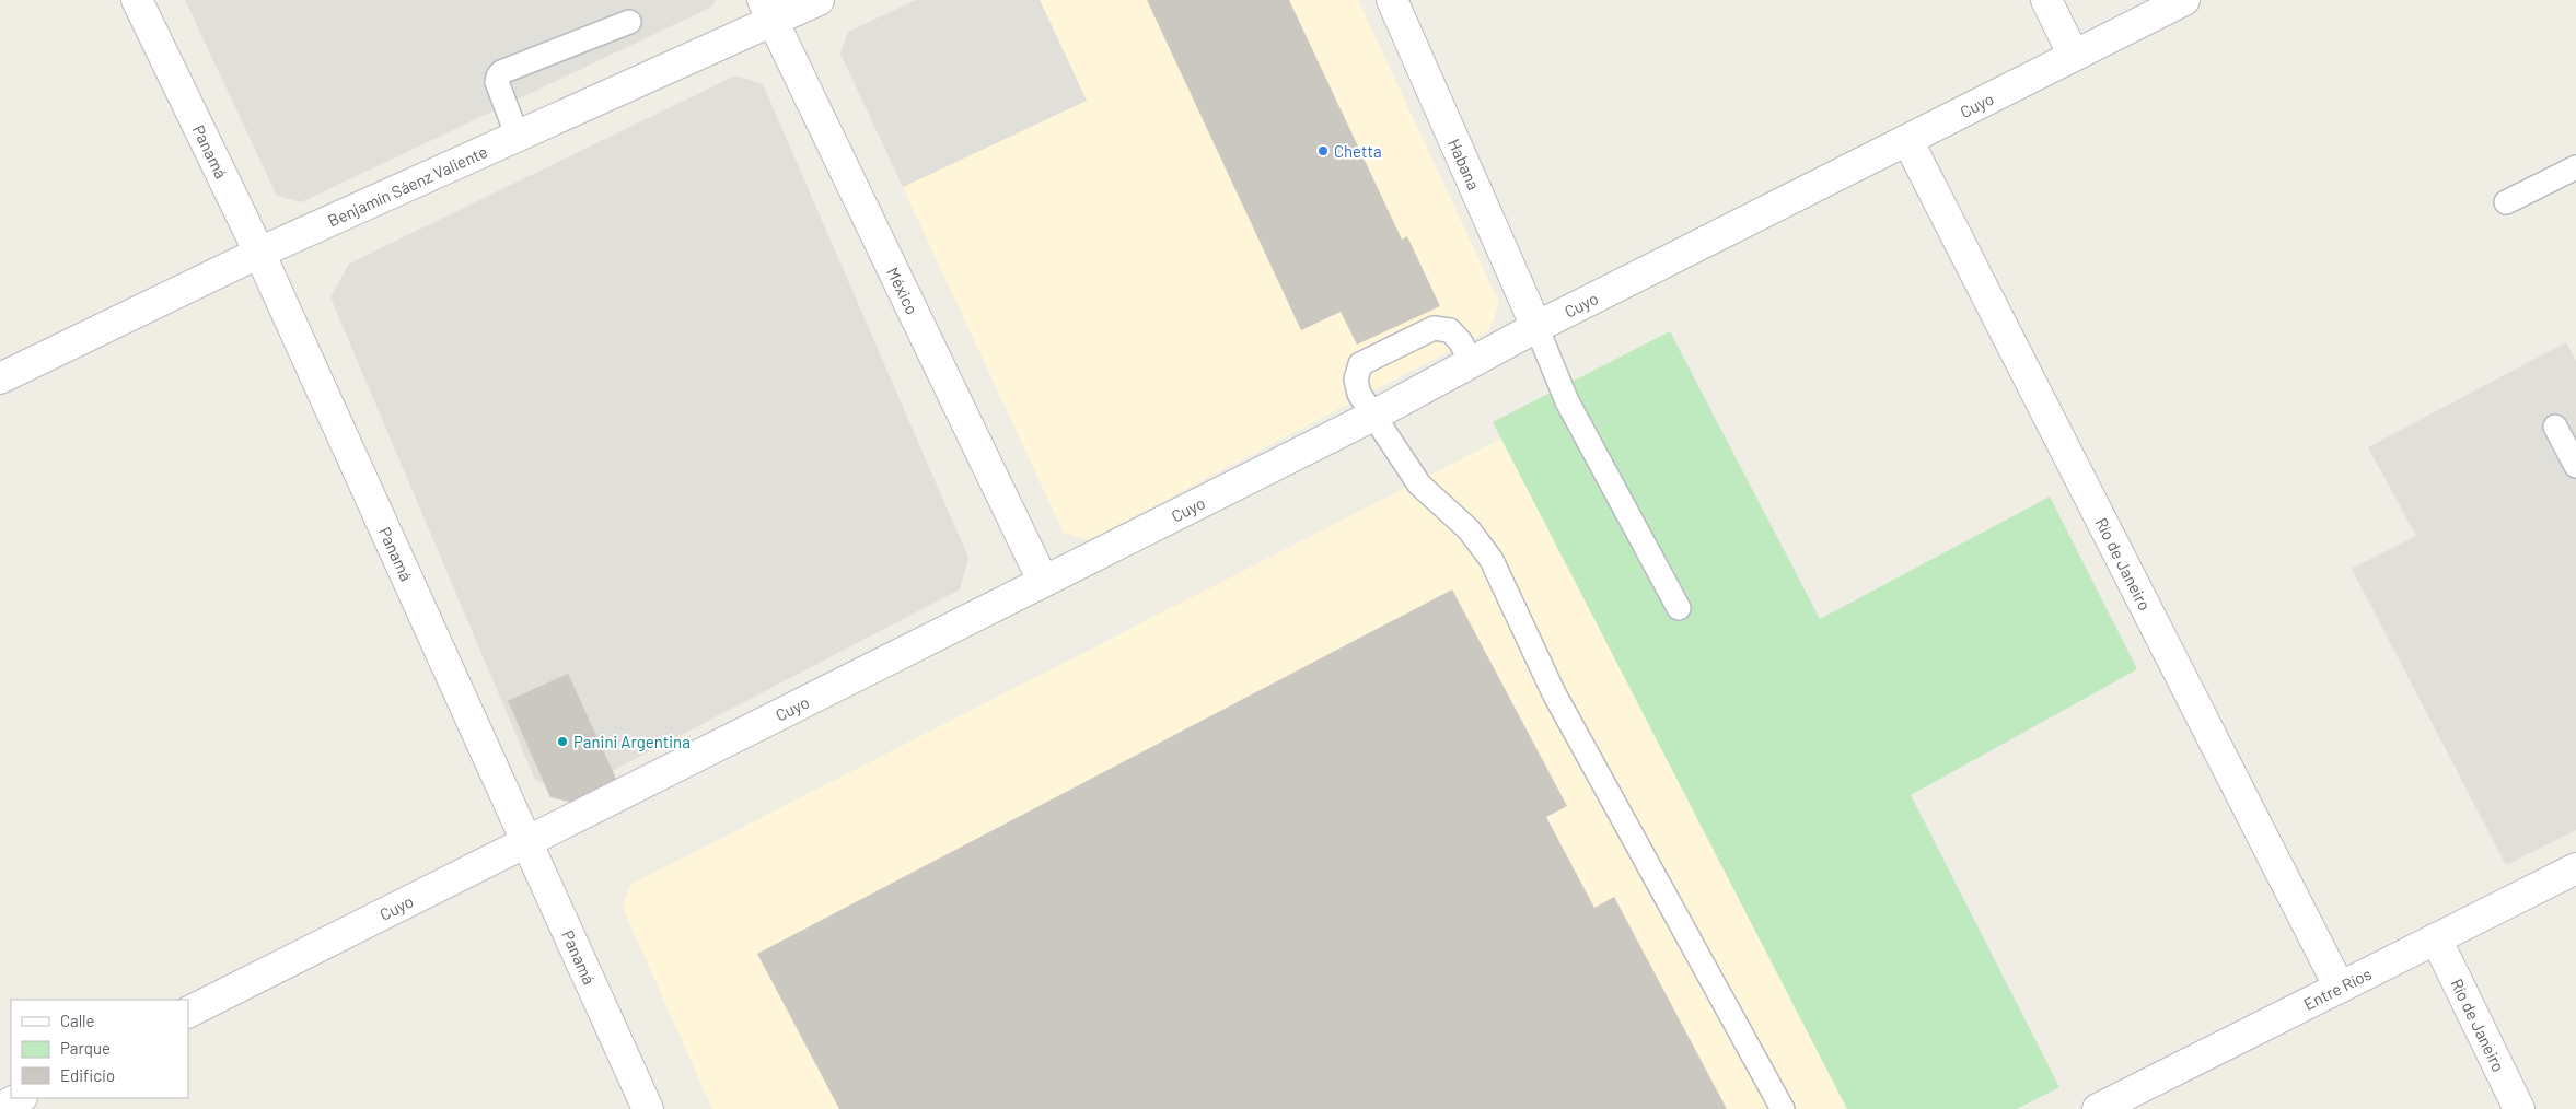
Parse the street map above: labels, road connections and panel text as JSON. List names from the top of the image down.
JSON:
{
  "streets": {
    "street": [
      "Cuyo",
      "Panamá",
      "Habana",
      "Benjamín Sáenz Valiente",
      "México",
      "Río de Janeiro",
      "Entre Ríos"
    ]
  },
  "crossings": [
    ["Cuyo", "Panamá"],
    ["Cuyo", "Habana"],
    ["Cuyo", "México"],
    ["Cuyo", "Río de Janeiro"],
    ["Panamá", "Benjamín Sáenz Valiente"],
    ["Benjamín Sáenz Valiente", "México"],
    ["Río de Janeiro", "Entre Ríos"]
  ],
  "places": ["Chetta", "Panini Argentina"],
  "legend": ["Calle", "Parque", "Edificio"]
}
